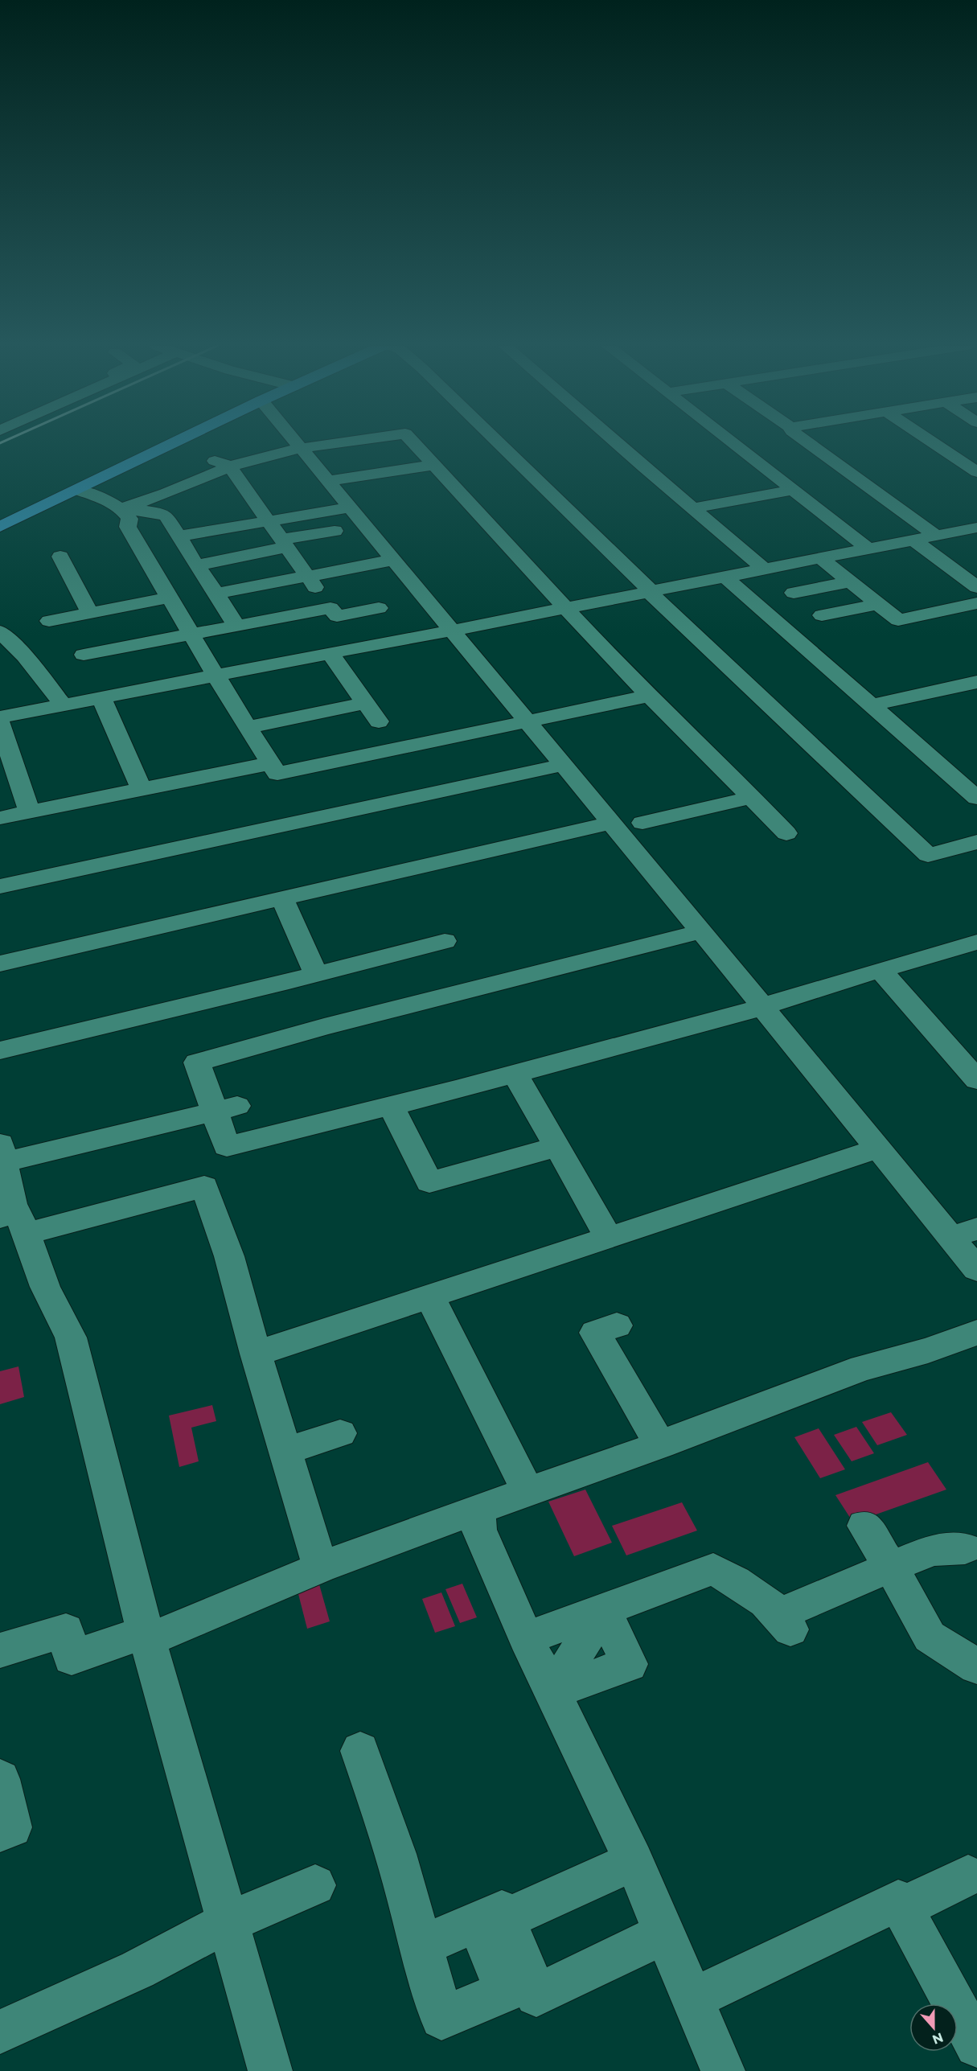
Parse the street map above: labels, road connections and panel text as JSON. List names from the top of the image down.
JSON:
{
  "north": "bottom"
}
